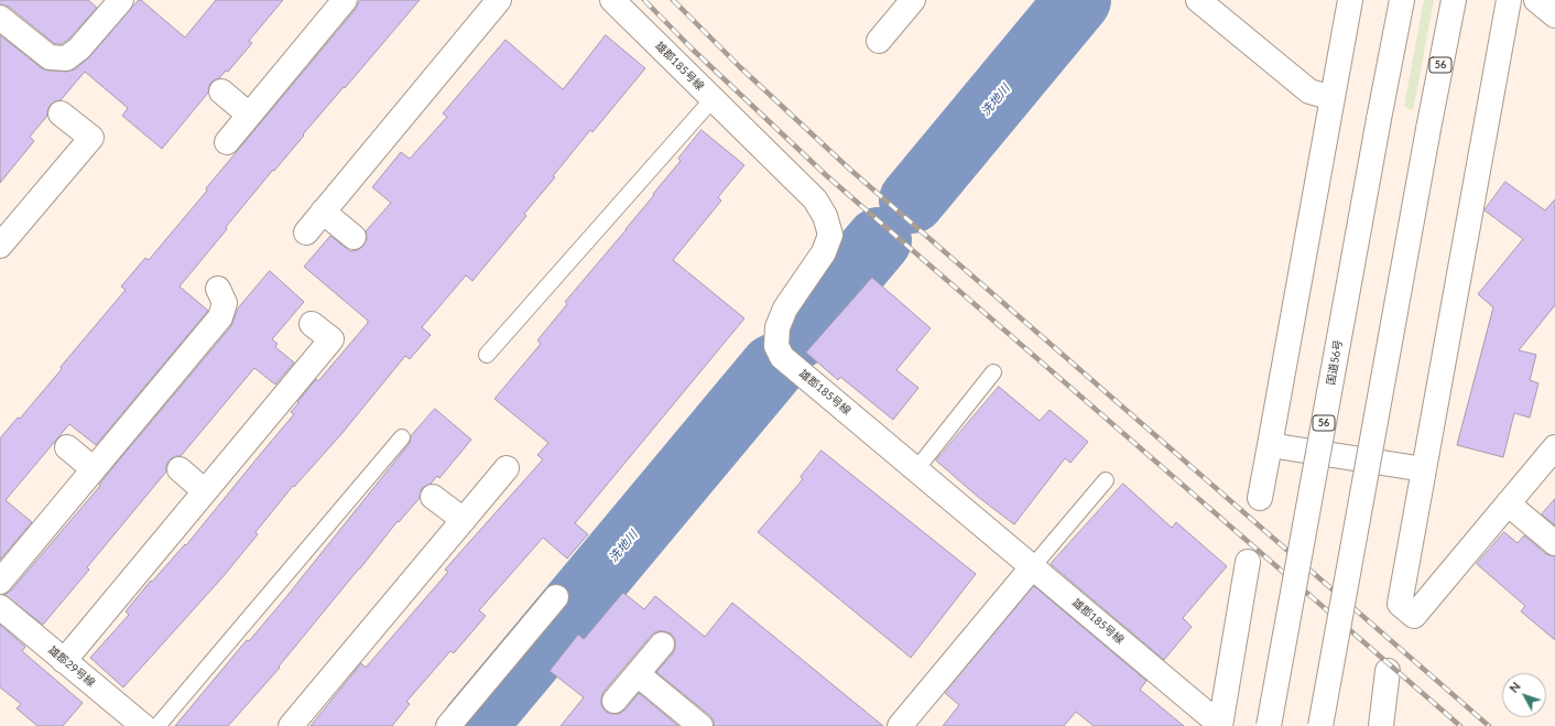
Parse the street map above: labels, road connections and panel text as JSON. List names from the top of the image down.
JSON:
{
  "streets": {
    "main road": [
      "56",
      "雄郡185号線",
      "国道56号",
      "雄郡29号線"
    ]
  },
  "water": ["洗地川"],
  "north": "top left"
}
